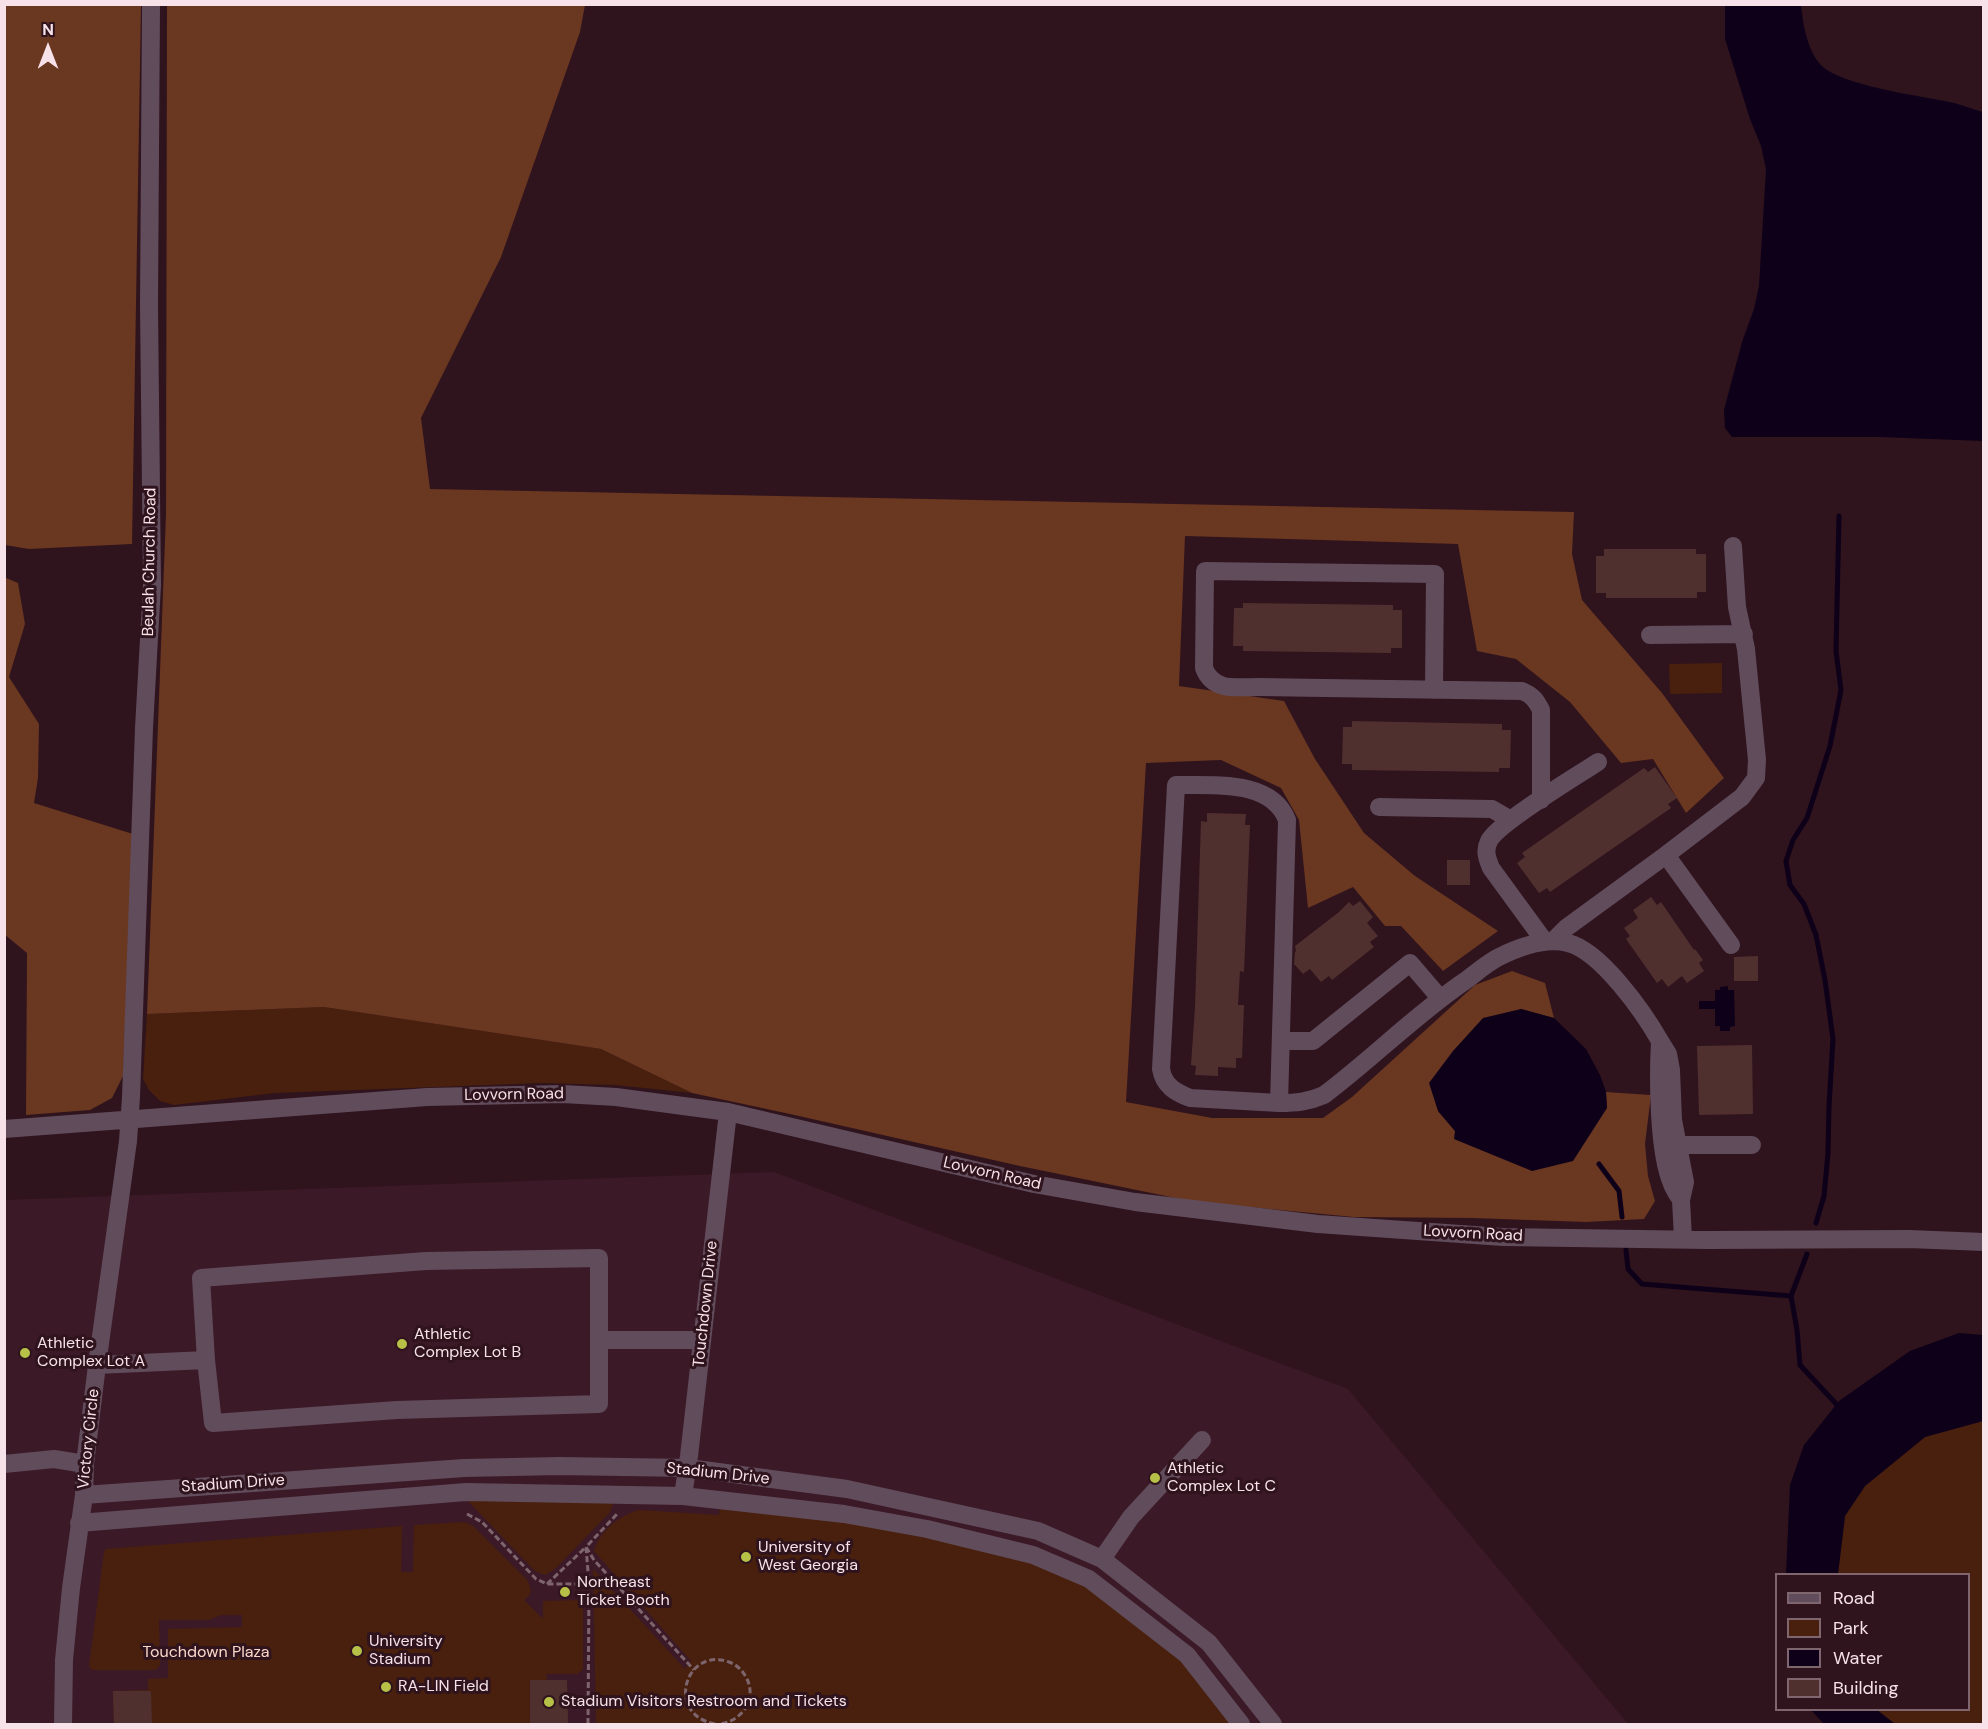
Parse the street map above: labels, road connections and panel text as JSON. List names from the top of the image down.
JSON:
{
  "streets": {
    "street": [
      "Beulah Church Road",
      "Lovvorn Road",
      "Touchdown Drive",
      "Victory Circle",
      "Stadium Drive"
    ]
  },
  "crossings": [
    ["Beulah Church Road", "Lovvorn Road"],
    ["Beulah Church Road", "Victory Circle"],
    ["Lovvorn Road", "Touchdown Drive"],
    ["Lovvorn Road", "Victory Circle"],
    ["Touchdown Drive", "Stadium Drive"],
    ["Victory Circle", "Stadium Drive"]
  ],
  "parks": ["Touchdown Plaza"],
  "places": [
    "Athletic Complex Lot B",
    "Athletic Complex Lot A",
    "Athletic Complex Lot C",
    "University of West Georgia",
    "Northeast Ticket Booth",
    "University Stadium",
    "RA-LIN Field",
    "Stadium Visitors Restroom and Tickets"
  ],
  "legend": [
    "Road",
    "Park",
    "Water",
    "Building"
  ],
  "north": "top"
}
